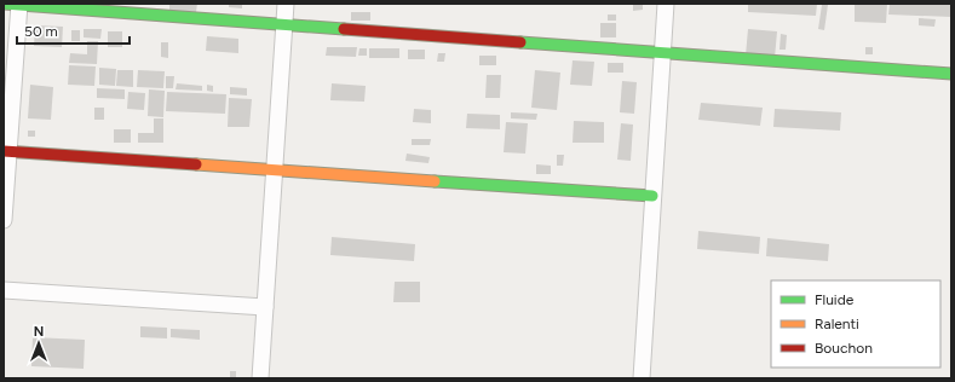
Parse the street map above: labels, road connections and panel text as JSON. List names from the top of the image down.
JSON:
{
  "legend": ["Fluide", "Ralenti", "Bouchon"],
  "scale_bar": "50 m",
  "north": "top"
}
